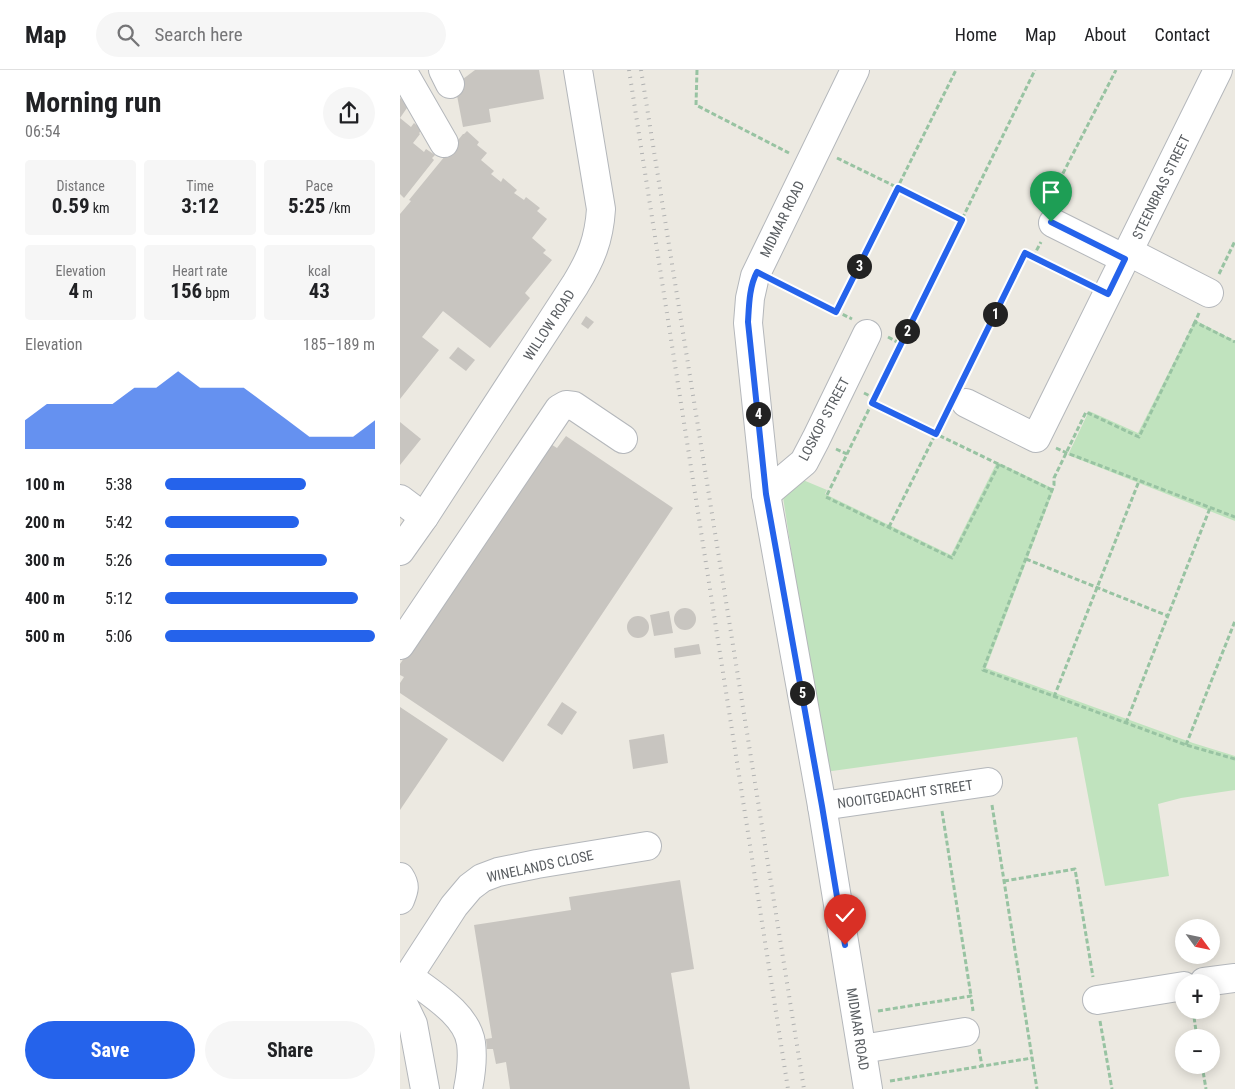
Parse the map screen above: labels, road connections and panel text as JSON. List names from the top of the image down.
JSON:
{
  "streets": {
    "street": [
      "STEENBRAS STREET",
      "MIDMAR ROAD",
      "WILLOW ROAD",
      "LOSKOP STREET",
      "NOOITGEDACHT STREET",
      "WINELANDS CLOSE"
    ]
  },
  "crossings": [
    ["MIDMAR ROAD", "LOSKOP STREET"],
    ["MIDMAR ROAD", "NOOITGEDACHT STREET"]
  ],
  "north": "bottom right",
  "page": {
    "header": "Map",
    "search": "Search here",
    "nav": [
      "Home",
      "Map",
      "About",
      "Contact"
    ],
    "heading": ["Morning run", "06:54"],
    "stats": [
      ["Distance", "0.59 km"],
      ["Time", "3:12"],
      ["Pace", "5:25 /km"],
      ["Elevation", "4 m"],
      ["Heart rate", "156 bpm"],
      ["kcal", "43"]
    ],
    "pins": [
      "3",
      "1",
      "2",
      "4",
      "5"
    ],
    "chart": ["Elevation", "185–189 m"],
    "list": [
      {
        "name": "100 m",
        "note": "5:38"
      },
      {
        "name": "200 m",
        "note": "5:42"
      },
      {
        "name": "300 m",
        "note": "5:26"
      },
      {
        "name": "400 m",
        "note": "5:12"
      },
      {
        "name": "500 m",
        "note": "5:06"
      }
    ],
    "map_buttons": ["+", "−"],
    "buttons": ["Save", "Share"]
  }
}
